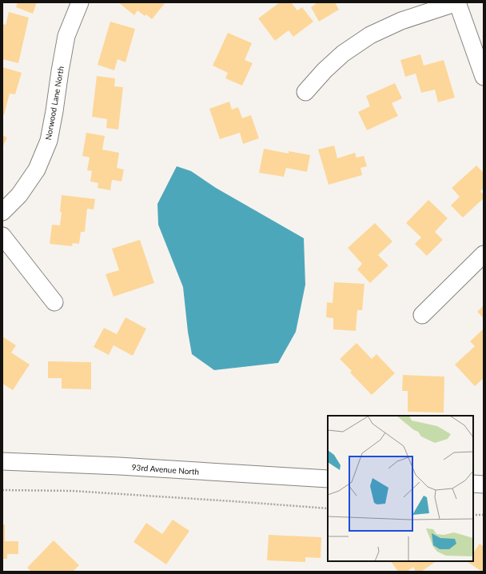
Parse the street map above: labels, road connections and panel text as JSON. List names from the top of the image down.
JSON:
{
  "streets": {
    "street": ["Norwood Lane North", "93rd Avenue North"]
  }
}
